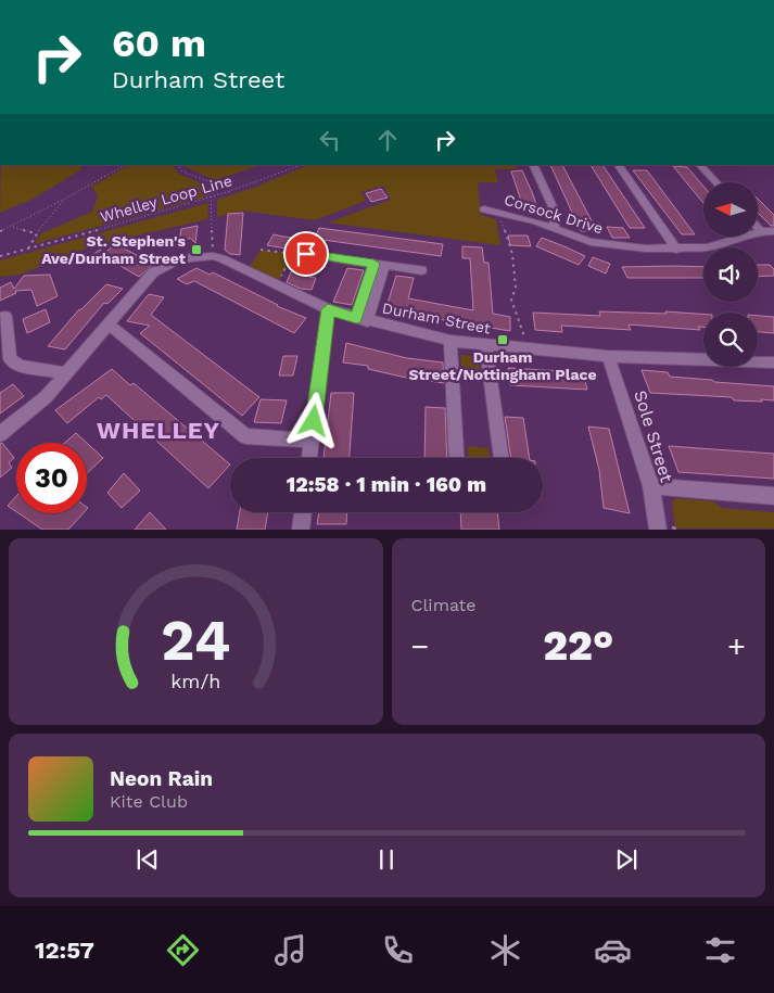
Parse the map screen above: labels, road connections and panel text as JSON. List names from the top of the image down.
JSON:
{
  "streets": {
    "street": ["Corsock Drive", "Durham Street", "Sole Street"],
    "path": ["Whelley Loop Line"]
  },
  "crossings": [
    ["Durham Street", "Sole Street"]
  ],
  "districts": ["WHELLEY"],
  "places": {
    "transit": ["St. Stephen's Ave/Durham Street", "Durham Street/Nottingham Place"]
  },
  "north": "left",
  "page": {
    "turn": ["60 m", "Durham Street"],
    "limit": "30",
    "trip": "12:58 · 1 min · 160 m",
    "tile": "Climate",
    "heat": ["−", "22°", "+"],
    "song": ["Neon Rain", "Kite Club"],
    "tabs": "12:57",
    "gauge": ["24", "km/h"]
  }
}
